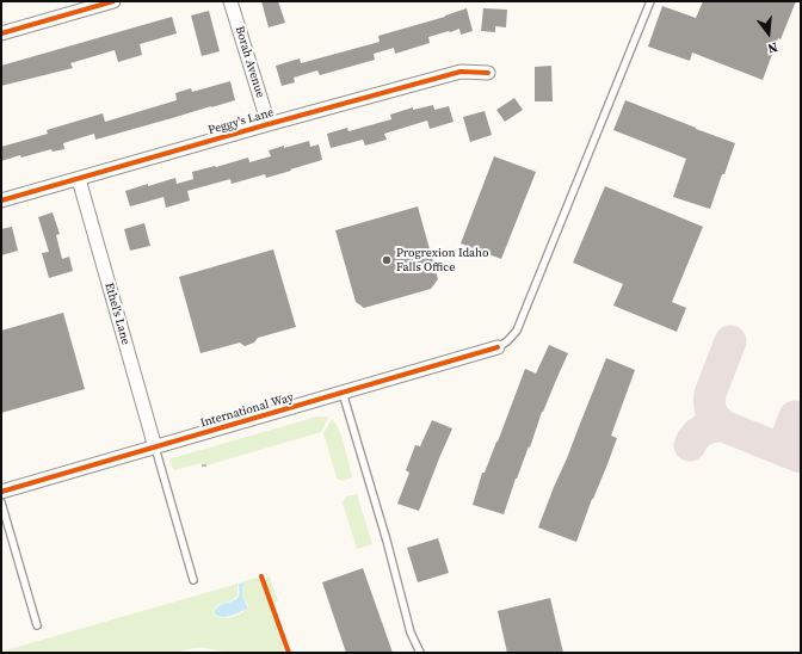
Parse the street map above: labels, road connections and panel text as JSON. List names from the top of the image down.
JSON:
{
  "streets": {
    "street": [
      "Borah Avenue",
      "Peggy's Lane",
      "Ethel's Lane",
      "International Way"
    ]
  },
  "crossings": [
    ["Borah Avenue", "Peggy's Lane"],
    ["Peggy's Lane", "Ethel's Lane"],
    ["Ethel's Lane", "International Way"]
  ],
  "places": ["Progrexion Idaho Falls Office"],
  "north": "bottom"
}
